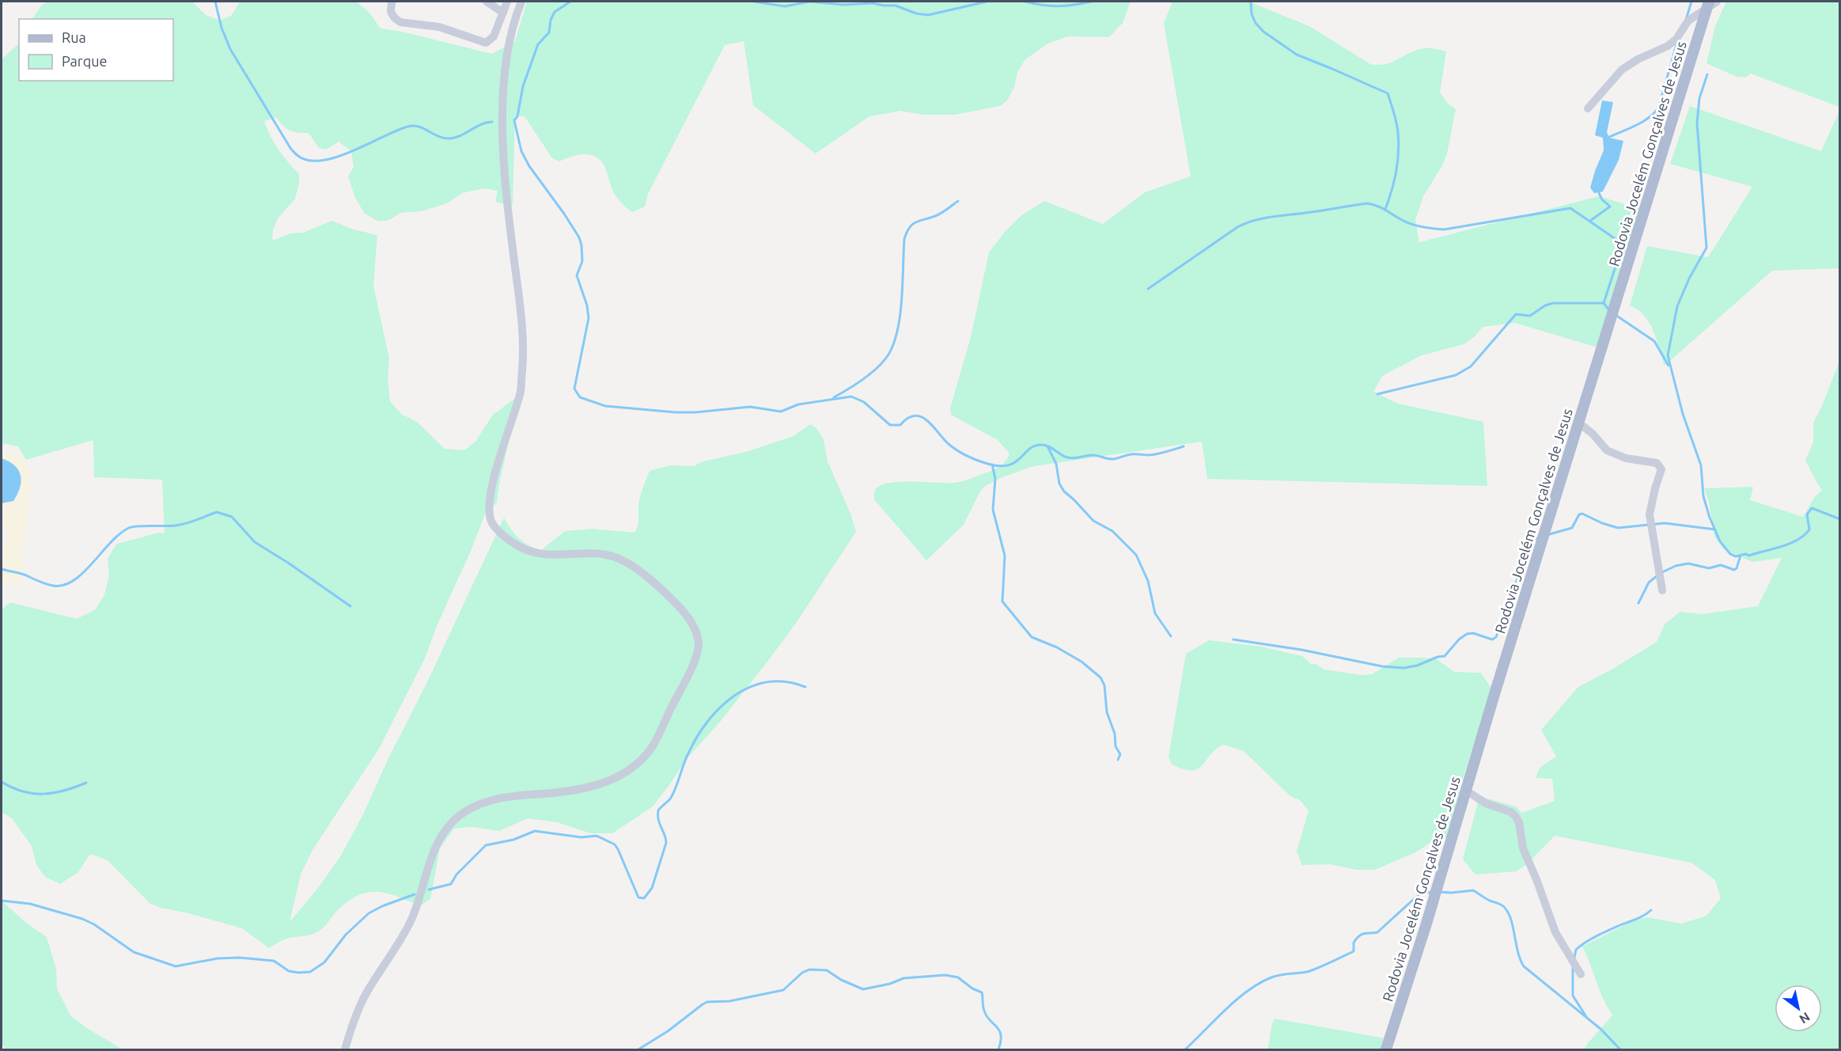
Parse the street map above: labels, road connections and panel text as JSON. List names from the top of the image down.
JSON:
{
  "streets": {
    "main road": ["Rodovia Jocelém Gonçalves de Jesus"]
  },
  "legend": ["Rua", "Parque"],
  "north": "bottom right"
}
